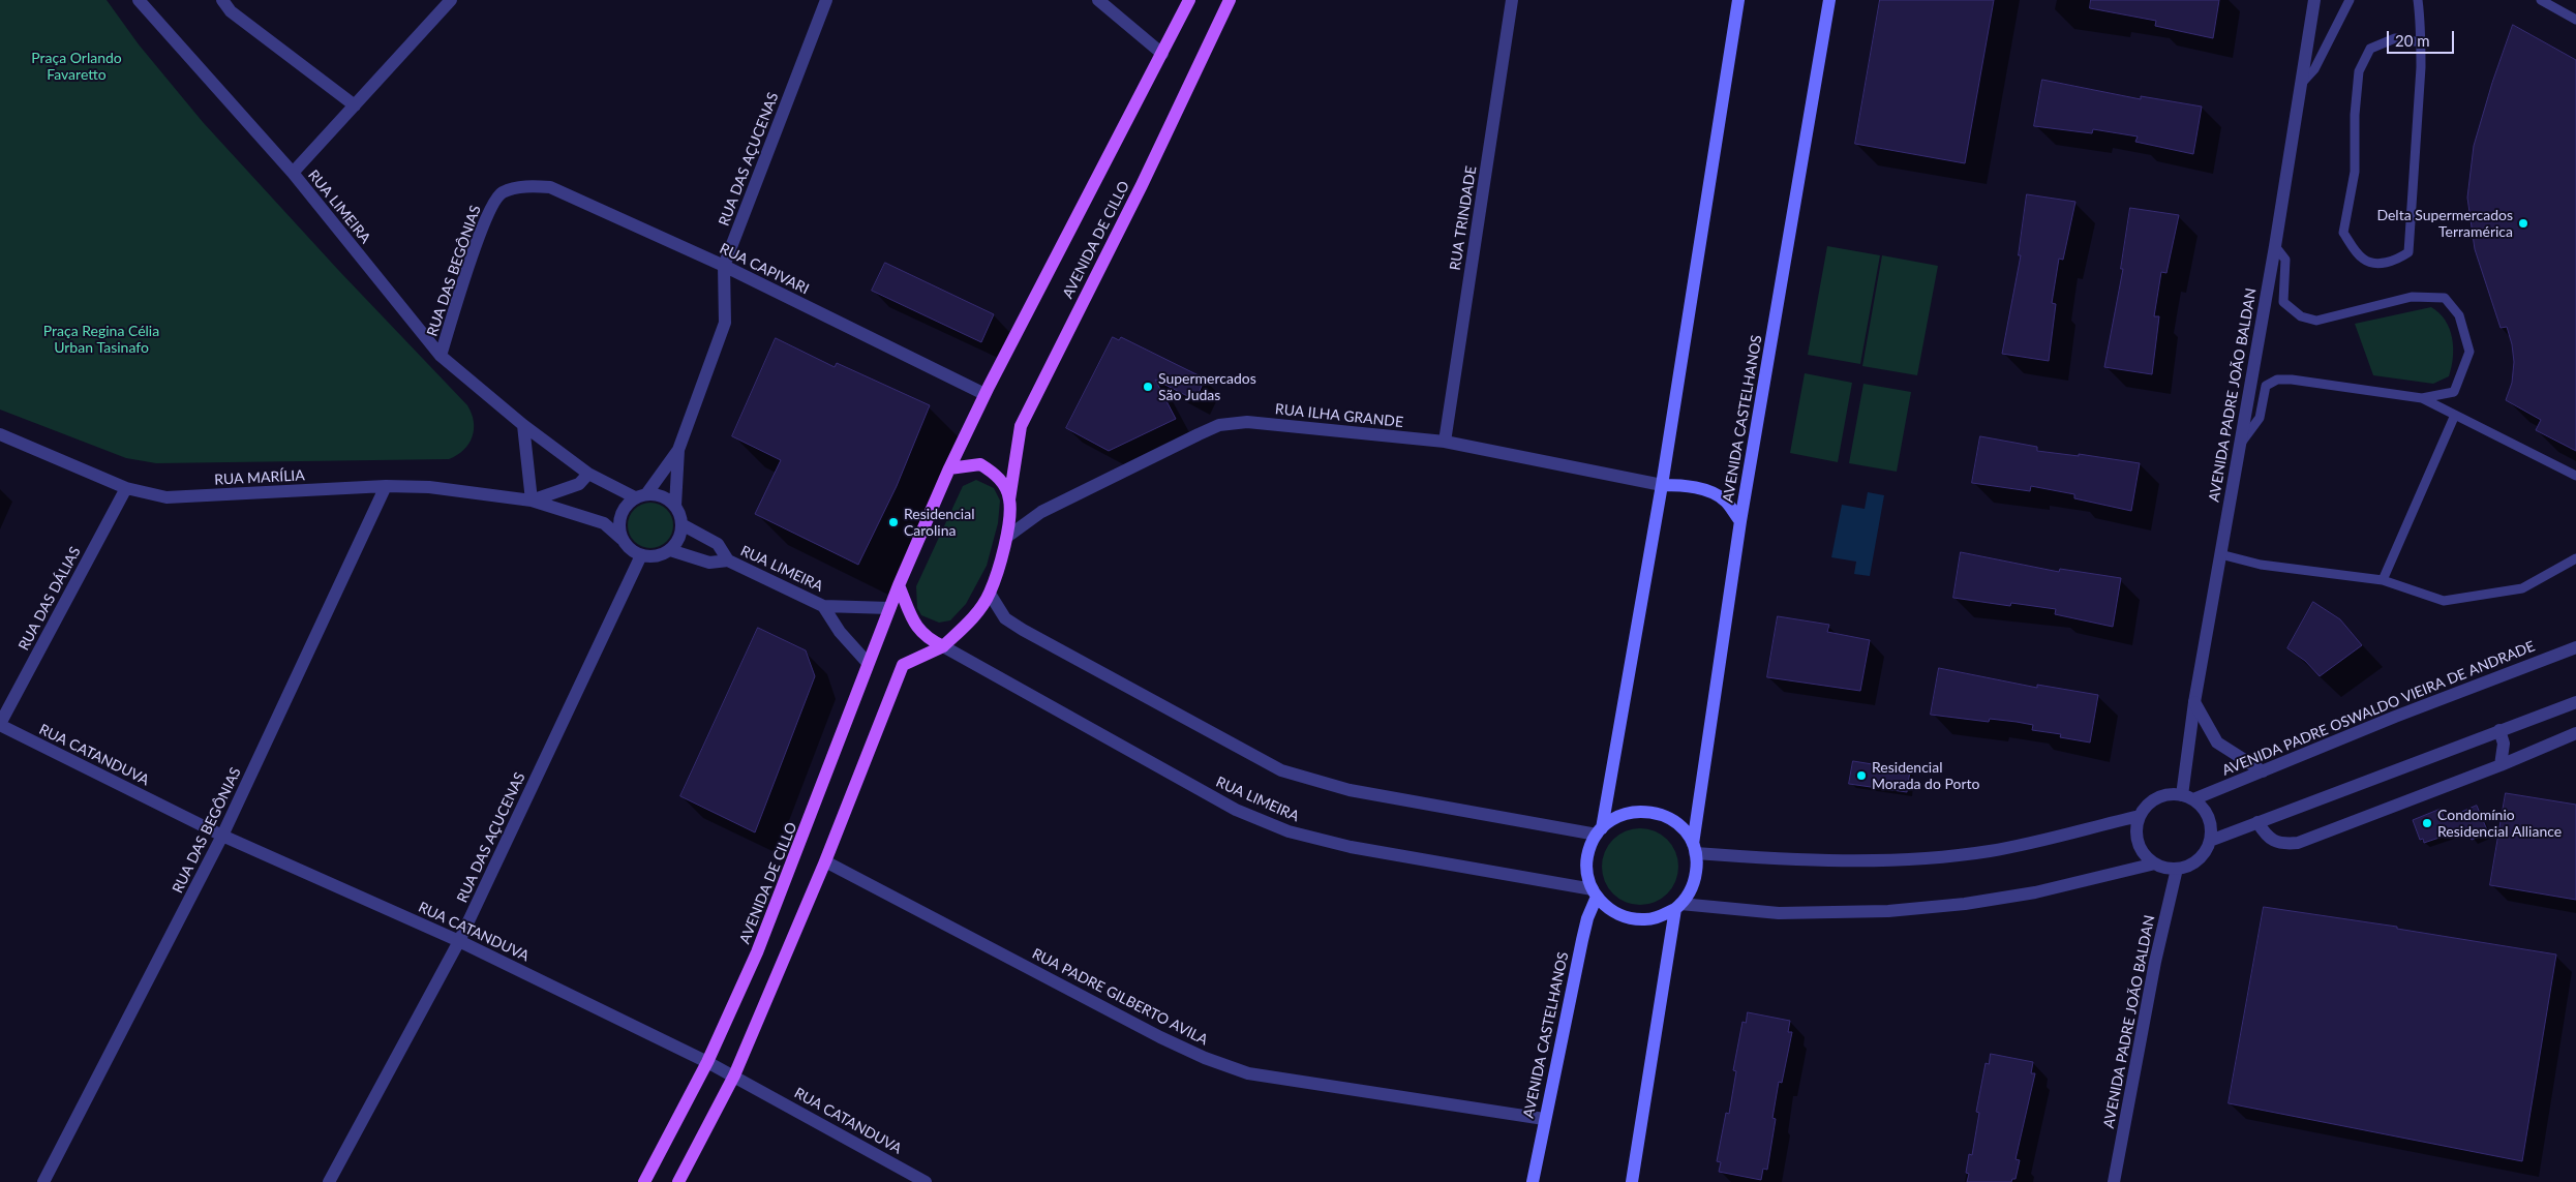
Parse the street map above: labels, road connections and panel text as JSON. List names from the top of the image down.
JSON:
{
  "streets": {
    "main road": ["AVENIDA DE CILLO", "AVENIDA CASTELHANOS"],
    "street": [
      "RUA DAS AÇUCENAS",
      "RUA LIMEIRA",
      "RUA TRINDADE",
      "RUA CAPIVARI",
      "RUA DAS BEGÔNIAS",
      "AVENIDA PADRE JOÃO BALDAN",
      "RUA ILHA GRANDE",
      "RUA MARÍLIA",
      "RUA DAS DÁLIAS",
      "AVENIDA PADRE OSWALDO VIEIRA DE ANDRADE",
      "RUA CATANDUVA",
      "RUA PADRE GILBERTO AVILA"
    ]
  },
  "crossings": [
    ["RUA DAS AÇUCENAS", "RUA LIMEIRA"],
    ["RUA DAS AÇUCENAS", "RUA CAPIVARI"],
    ["RUA DAS AÇUCENAS", "RUA MARÍLIA"],
    ["RUA DAS AÇUCENAS", "RUA CATANDUVA"],
    ["RUA LIMEIRA", "AVENIDA DE CILLO"],
    ["RUA LIMEIRA", "RUA DAS BEGÔNIAS"],
    ["RUA LIMEIRA", "AVENIDA CASTELHANOS"],
    ["RUA LIMEIRA", "RUA MARÍLIA"],
    ["RUA TRINDADE", "RUA ILHA GRANDE"],
    ["AVENIDA DE CILLO", "RUA CAPIVARI"],
    ["AVENIDA DE CILLO", "RUA ILHA GRANDE"],
    ["AVENIDA DE CILLO", "RUA CATANDUVA"],
    ["AVENIDA DE CILLO", "RUA PADRE GILBERTO AVILA"],
    ["RUA CAPIVARI", "RUA DAS BEGÔNIAS"],
    ["RUA DAS BEGÔNIAS", "RUA MARÍLIA"],
    ["RUA DAS BEGÔNIAS", "RUA CATANDUVA"],
    ["AVENIDA PADRE JOÃO BALDAN", "AVENIDA PADRE OSWALDO VIEIRA DE ANDRADE"],
    ["AVENIDA CASTELHANOS", "RUA PADRE GILBERTO AVILA"],
    ["RUA MARÍLIA", "RUA DAS DÁLIAS"],
    ["RUA DAS DÁLIAS", "RUA CATANDUVA"]
  ],
  "parks": ["Praça Orlando Favaretto", "Praça Regina Célia Urban Tasinafo"],
  "places": [
    "Delta Supermercados Terramérica",
    "Supermercados São Judas",
    "Residencial Carolina",
    "Residencial Morada do Porto",
    "Condomínio Residencial Alliance"
  ],
  "scale_bar": "20 m"
}
